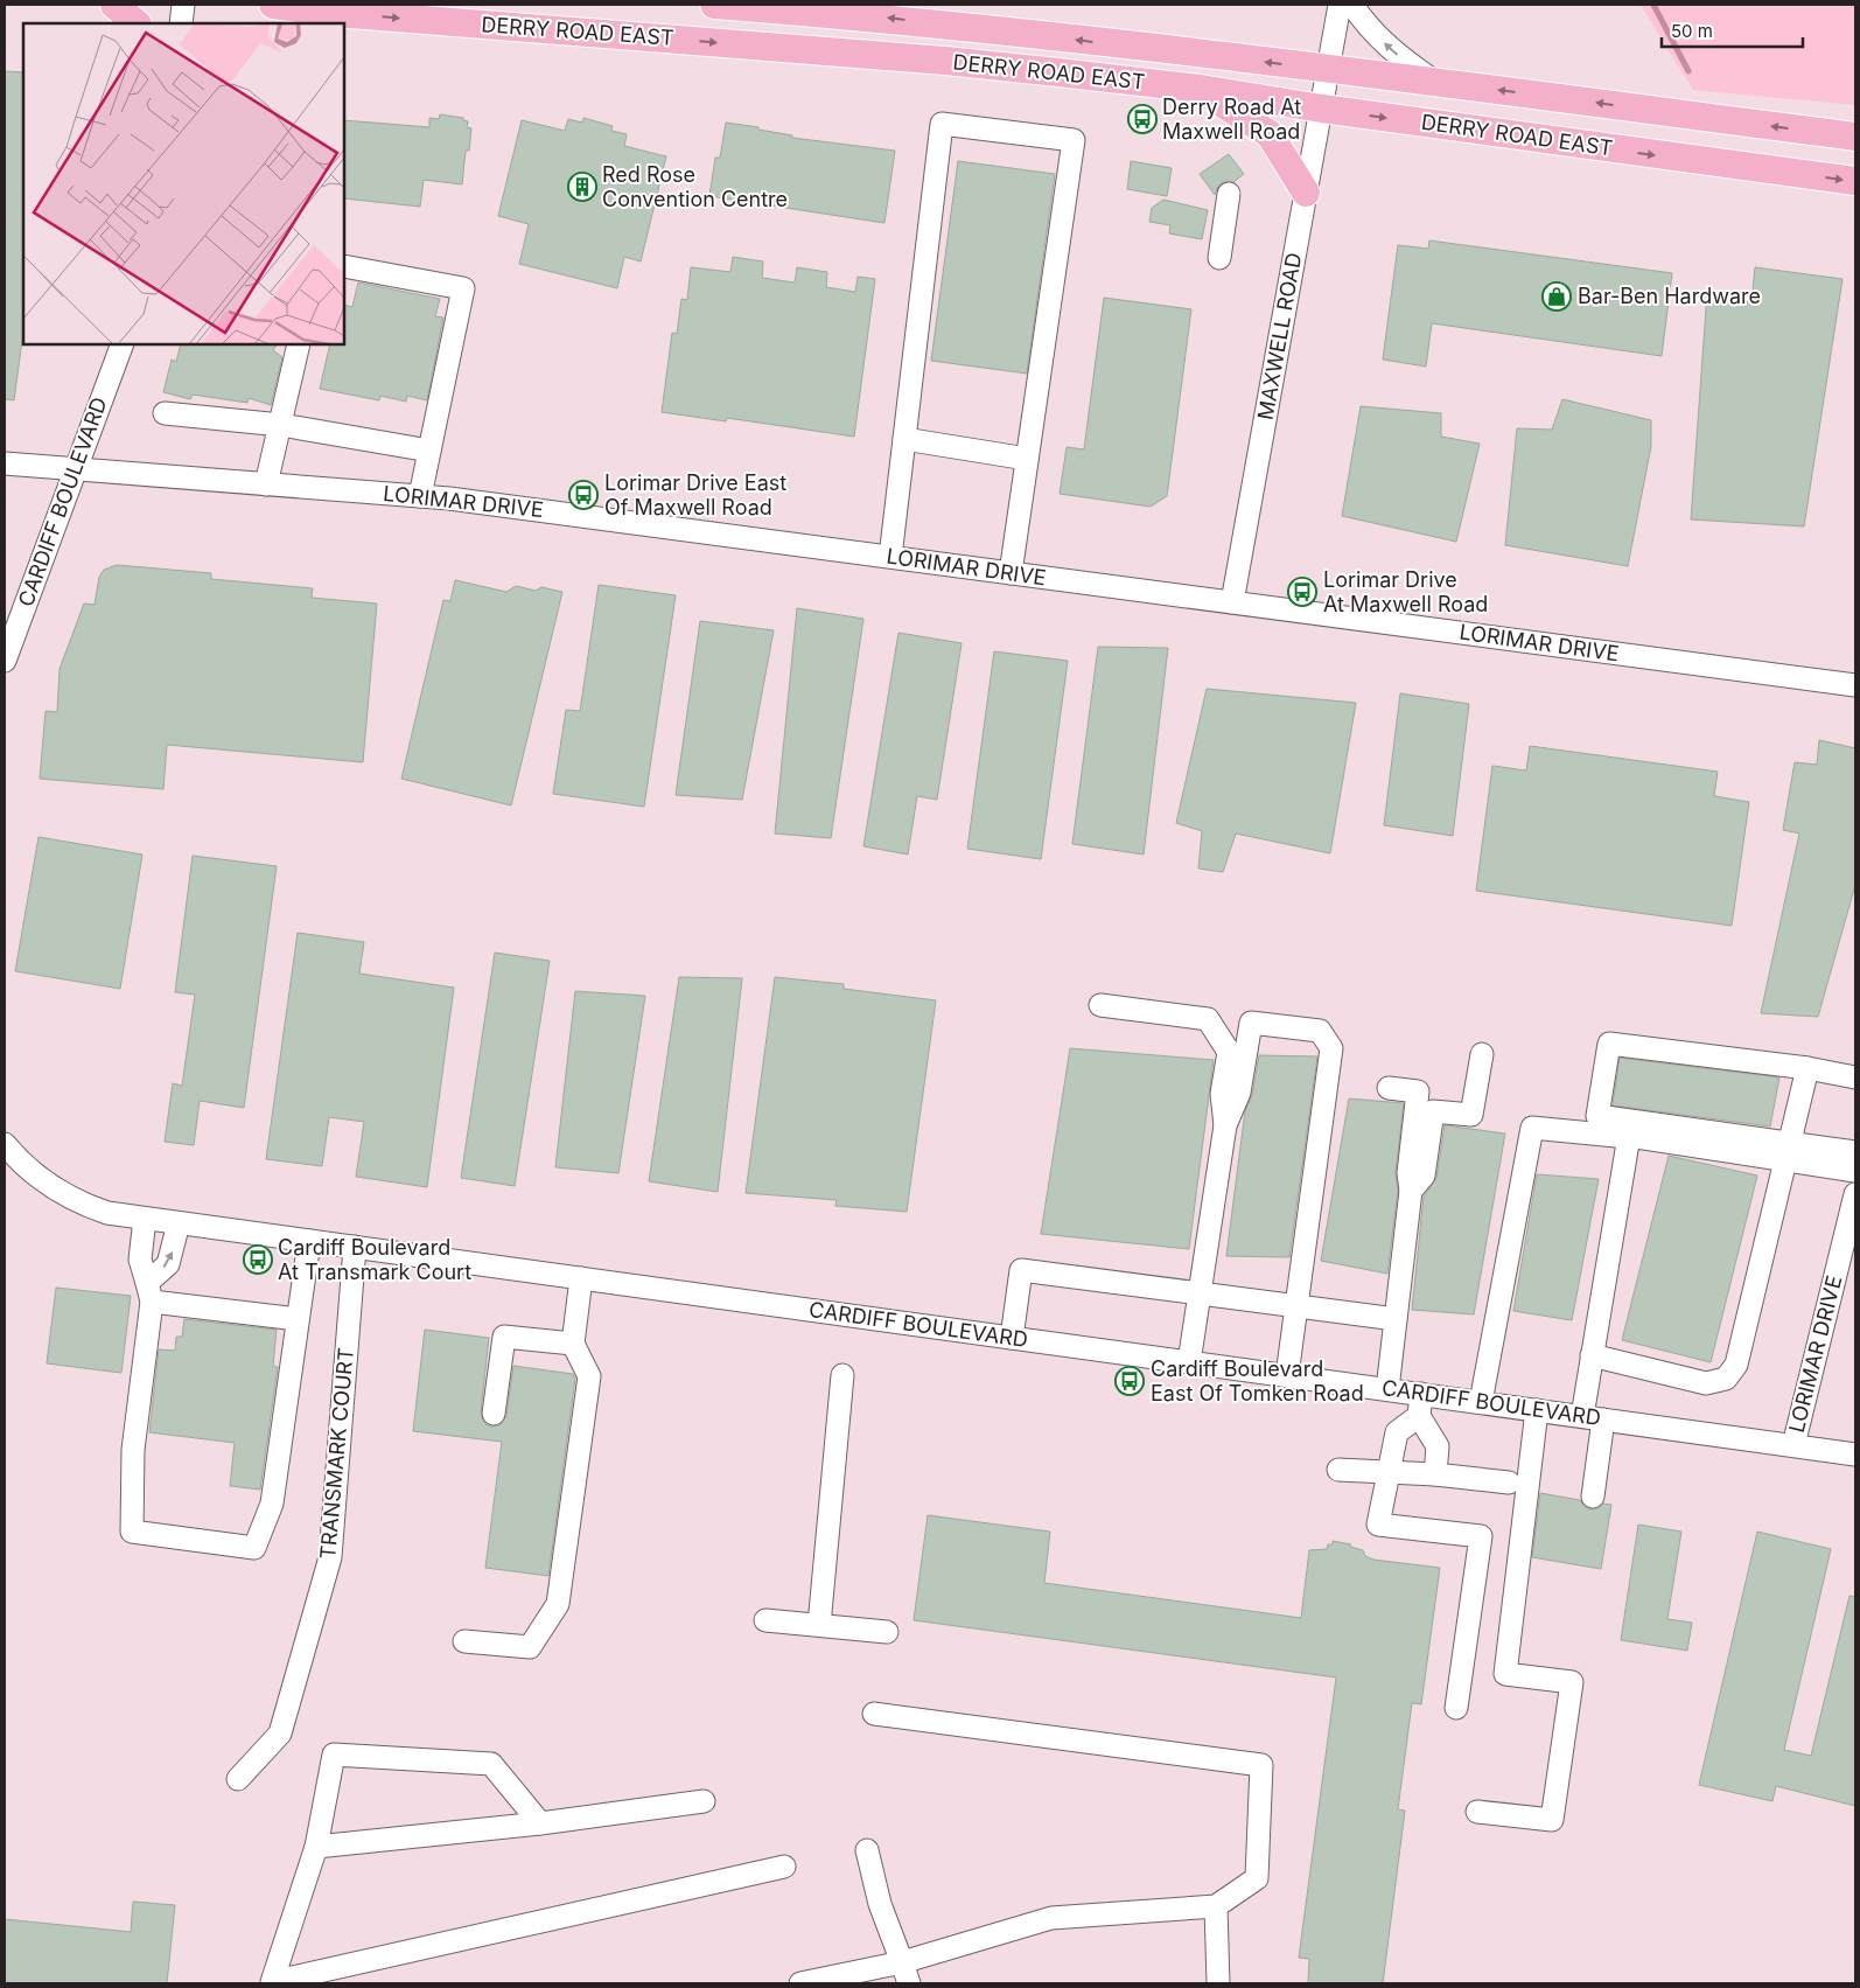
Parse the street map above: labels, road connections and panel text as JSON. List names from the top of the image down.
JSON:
{
  "streets": {
    "main road": ["DERRY ROAD EAST"],
    "street": [
      "MAXWELL ROAD",
      "CARDIFF BOULEVARD",
      "LORIMAR DRIVE",
      "TRANSMARK COURT"
    ]
  },
  "crossings": [
    ["DERRY ROAD EAST", "MAXWELL ROAD"],
    ["MAXWELL ROAD", "LORIMAR DRIVE"],
    ["CARDIFF BOULEVARD", "LORIMAR DRIVE"],
    ["CARDIFF BOULEVARD", "TRANSMARK COURT"]
  ],
  "places": {
    "bus stop": [
      "Derry Road At Maxwell Road",
      "Lorimar Drive East Of Maxwell Road",
      "Lorimar Drive At Maxwell Road",
      "Cardiff Boulevard At Transmark Court",
      "Cardiff Boulevard East Of Tomken Road"
    ],
    "building": ["Red Rose Convention Centre"],
    "shop": ["Bar-Ben Hardware"]
  },
  "scale_bar": "50 m"
}
